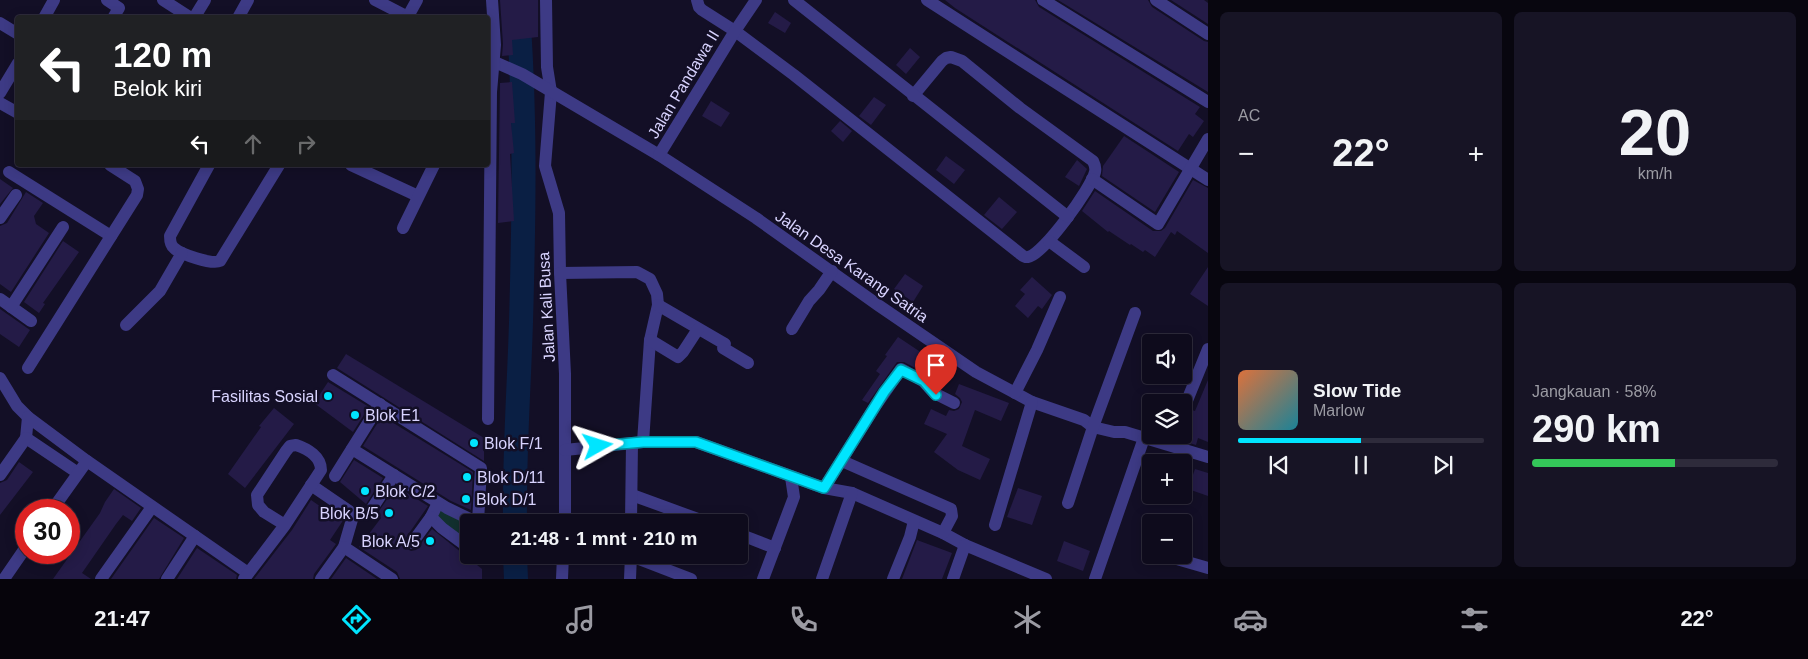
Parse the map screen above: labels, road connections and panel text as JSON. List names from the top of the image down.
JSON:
{
  "streets": {
    "street": ["Jalan Pandawa II", "Jalan Desa Karang Satria", "Jalan Kali Busa"]
  },
  "crossings": [
    ["Jalan Pandawa II", "Jalan Desa Karang Satria"],
    ["Jalan Desa Karang Satria", "Jalan Kali Busa"]
  ],
  "places": [
    "Fasilitas Sosial",
    "Blok E1",
    "Blok F/1",
    "Blok D/11",
    "Blok C/2",
    "Blok D/1",
    "Blok B/5",
    "Blok A/5"
  ],
  "page": {
    "tile": [
      "AC",
      ["20", "km/h"],
      ["Jangkauan · 58%", "290 km"]
    ],
    "turn": ["120 m", "Belok kiri"],
    "heat": ["−", "22°", "+"],
    "map_buttons": ["+", "−"],
    "song": ["Slow Tide", "Marlow"],
    "limit": "30",
    "trip": "21:48 · 1 mnt · 210 m",
    "tabs": ["21:47", "22°"]
  }
}
